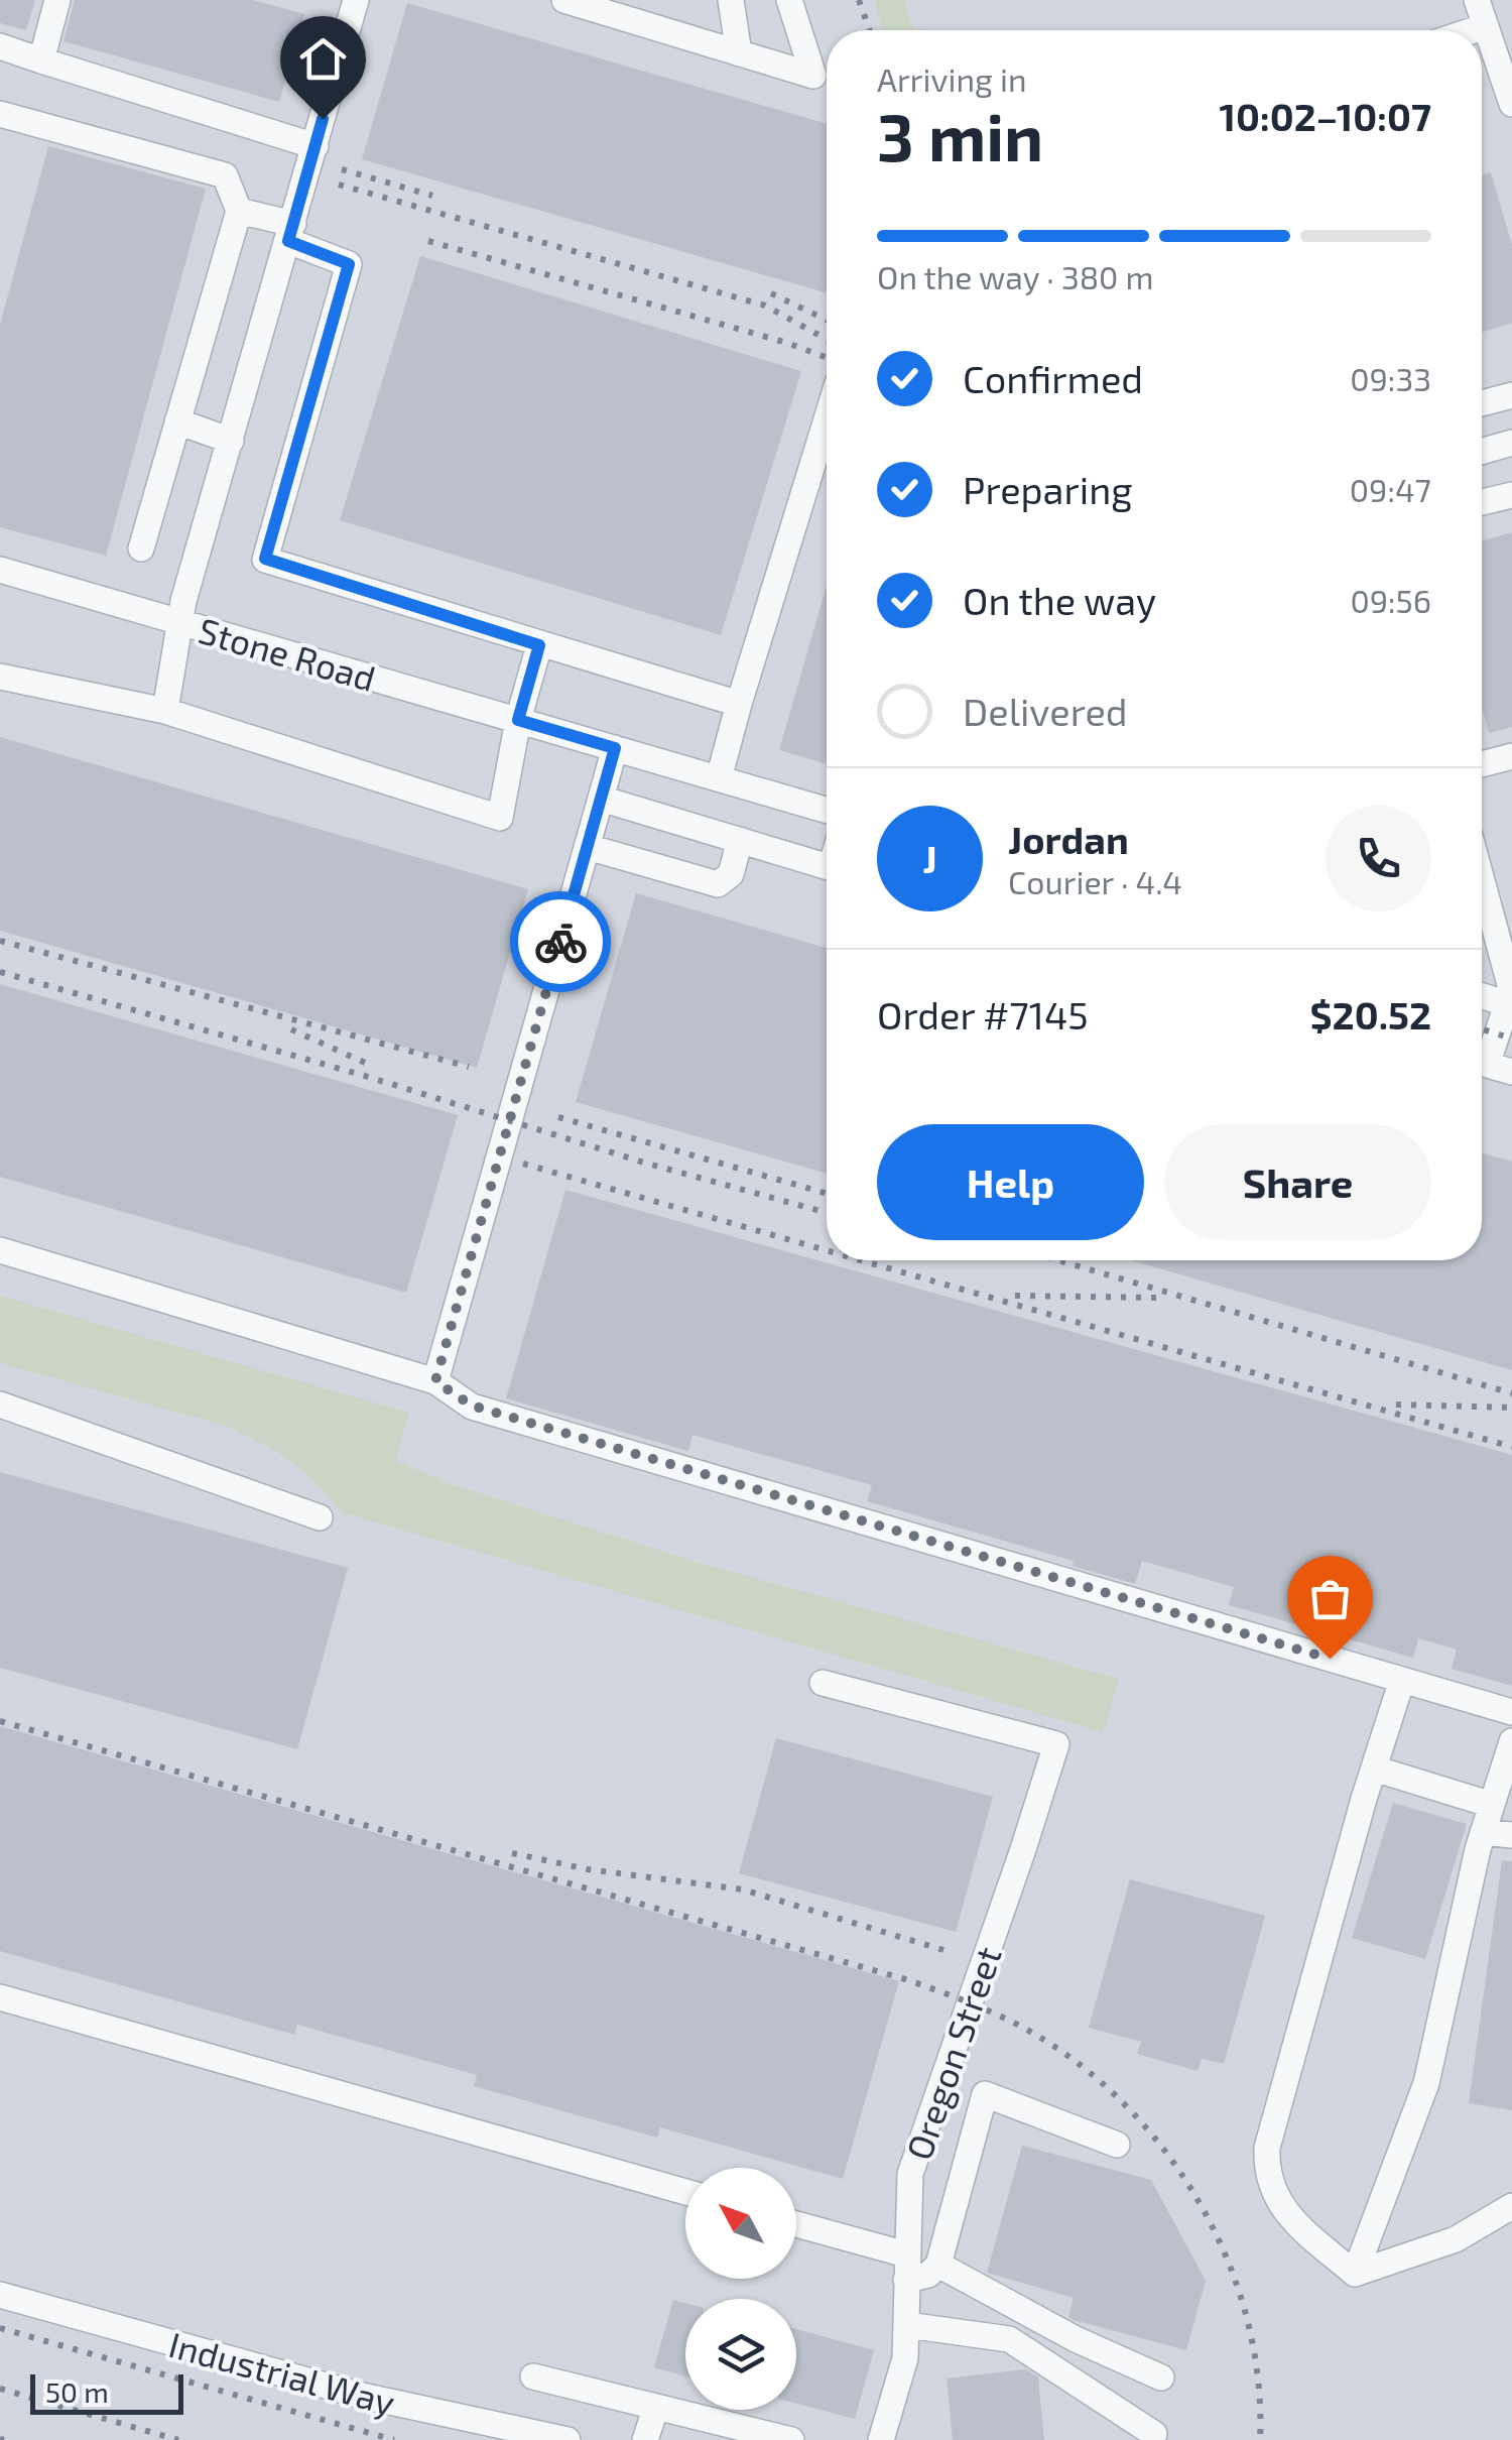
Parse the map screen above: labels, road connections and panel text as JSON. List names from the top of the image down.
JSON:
{
  "streets": {
    "street": ["Stone Road", "Oregon Street", "Industrial Way"]
  },
  "scale_bar": "50 m",
  "north": "top left",
  "page": {
    "heading": ["3 min", "Arriving in", "10:02–10:07"],
    "panel": [
      "Jordan",
      "Courier · 4.4",
      "Order #7145",
      "$20.52"
    ],
    "bar": "On the way · 380 m",
    "list": [
      ["Confirmed", "09:33"],
      ["Preparing", "09:47"],
      ["On the way", "09:56"],
      "Delivered"
    ],
    "round": "J",
    "buttons": ["Help", "Share"],
    "scale": "50 m"
  }
}
